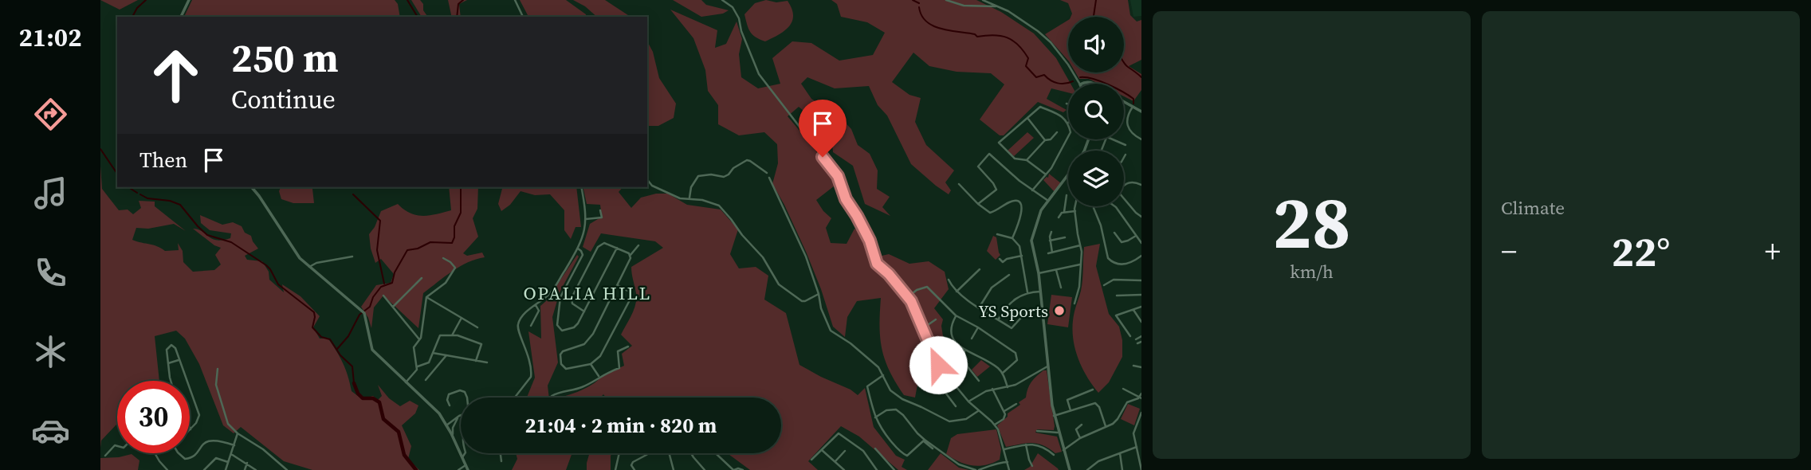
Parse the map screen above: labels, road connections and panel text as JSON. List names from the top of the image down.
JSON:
{
  "districts": ["OPALIA HILL"],
  "places": ["YS Sports"],
  "page": {
    "tabs": "21:02",
    "tile": [
      ["28", "km/h"],
      "Climate"
    ],
    "turn": ["250 m", "Continue"],
    "then": "Then",
    "heat": ["−", "22°", "+"],
    "limit": "30",
    "trip": "21:04 · 2 min · 820 m"
  }
}
